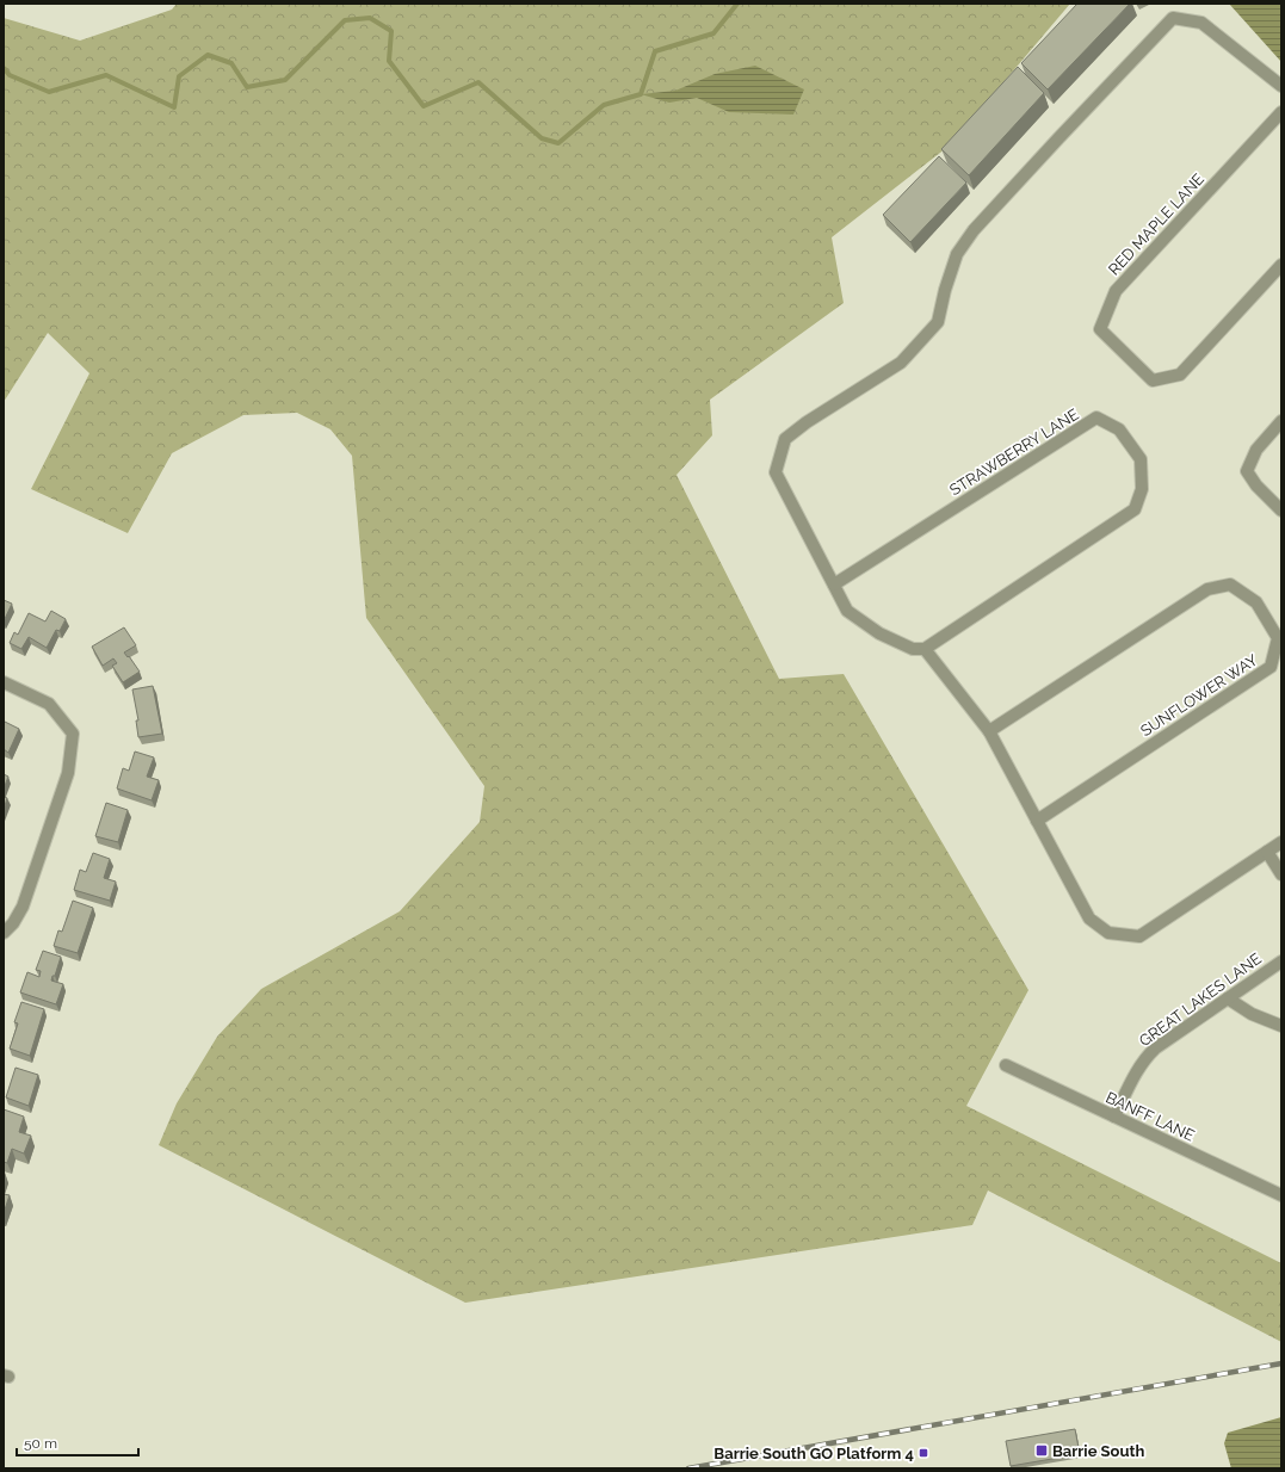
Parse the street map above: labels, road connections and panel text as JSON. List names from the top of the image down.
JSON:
{
  "streets": {
    "street": [
      "RED MAPLE LANE",
      "STRAWBERRY LANE",
      "SUNFLOWER WAY",
      "GREAT LAKES LANE",
      "BANFF LANE"
    ]
  },
  "crossings": [
    ["GREAT LAKES LANE", "BANFF LANE"]
  ],
  "places": {
    "transit": ["Barrie South", "Barrie South GO Platform 4"]
  },
  "scale_bar": "50 m"
}
